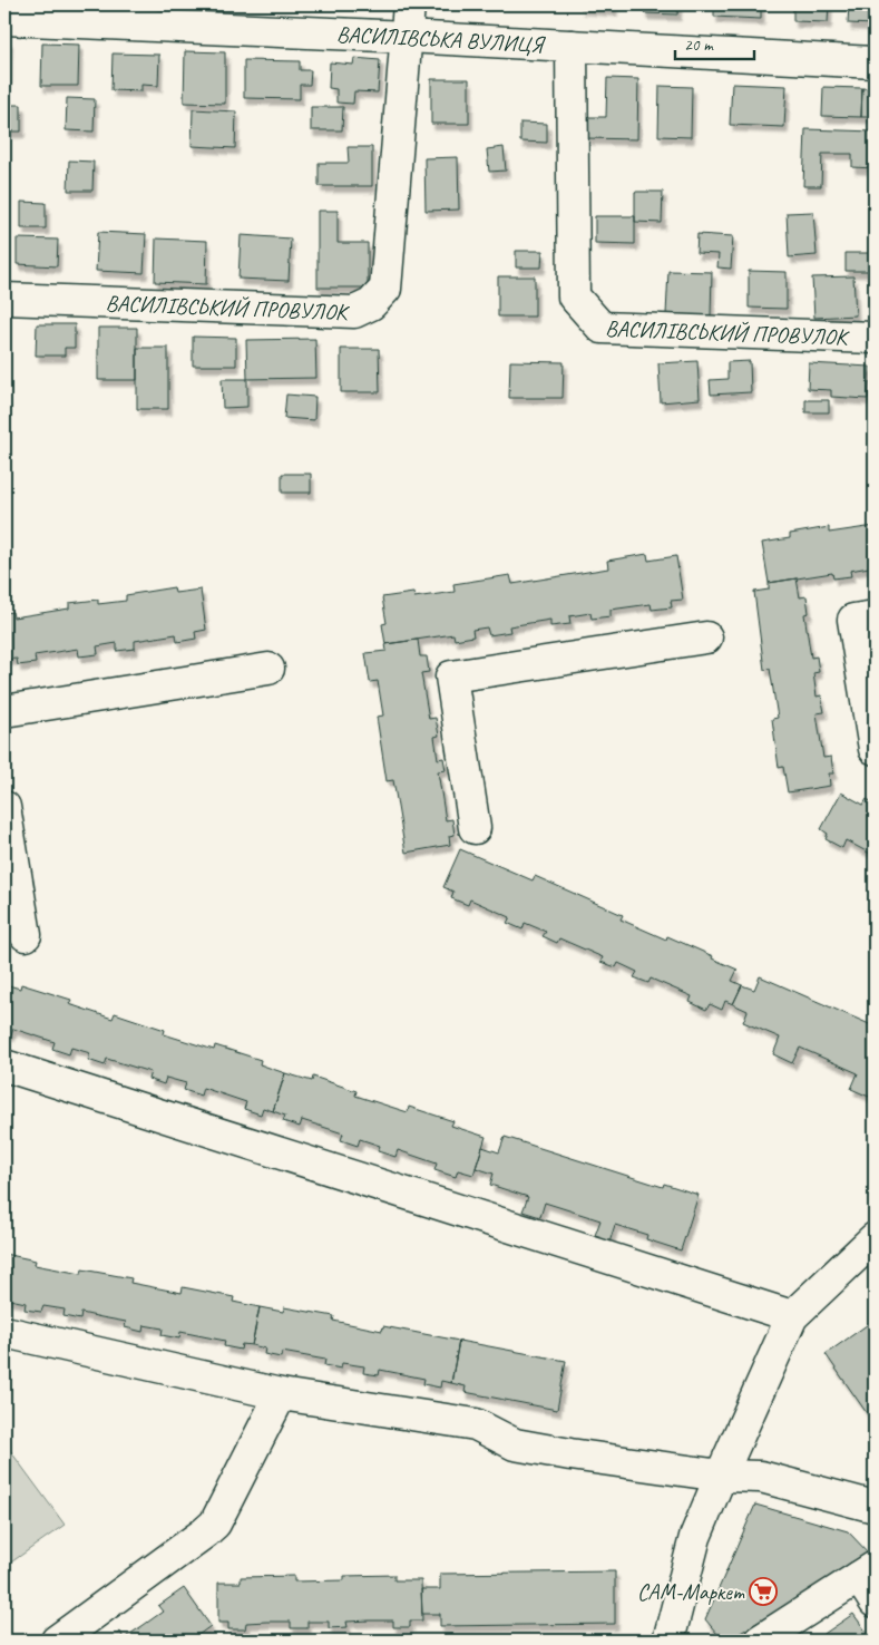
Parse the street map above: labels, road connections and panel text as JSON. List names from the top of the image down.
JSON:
{
  "streets": {
    "street": ["ВАСИЛІВСЬКА ВУЛИЦЯ", "ВАСИЛІВСЬКИЙ ПРОВУЛОК"]
  },
  "crossings": [
    ["ВАСИЛІВСЬКА ВУЛИЦЯ", "ВАСИЛІВСЬКИЙ ПРОВУЛОК"]
  ],
  "places": {
    "supermarket": ["САМ-Маркет"]
  },
  "scale_bar": "20 m"
}
